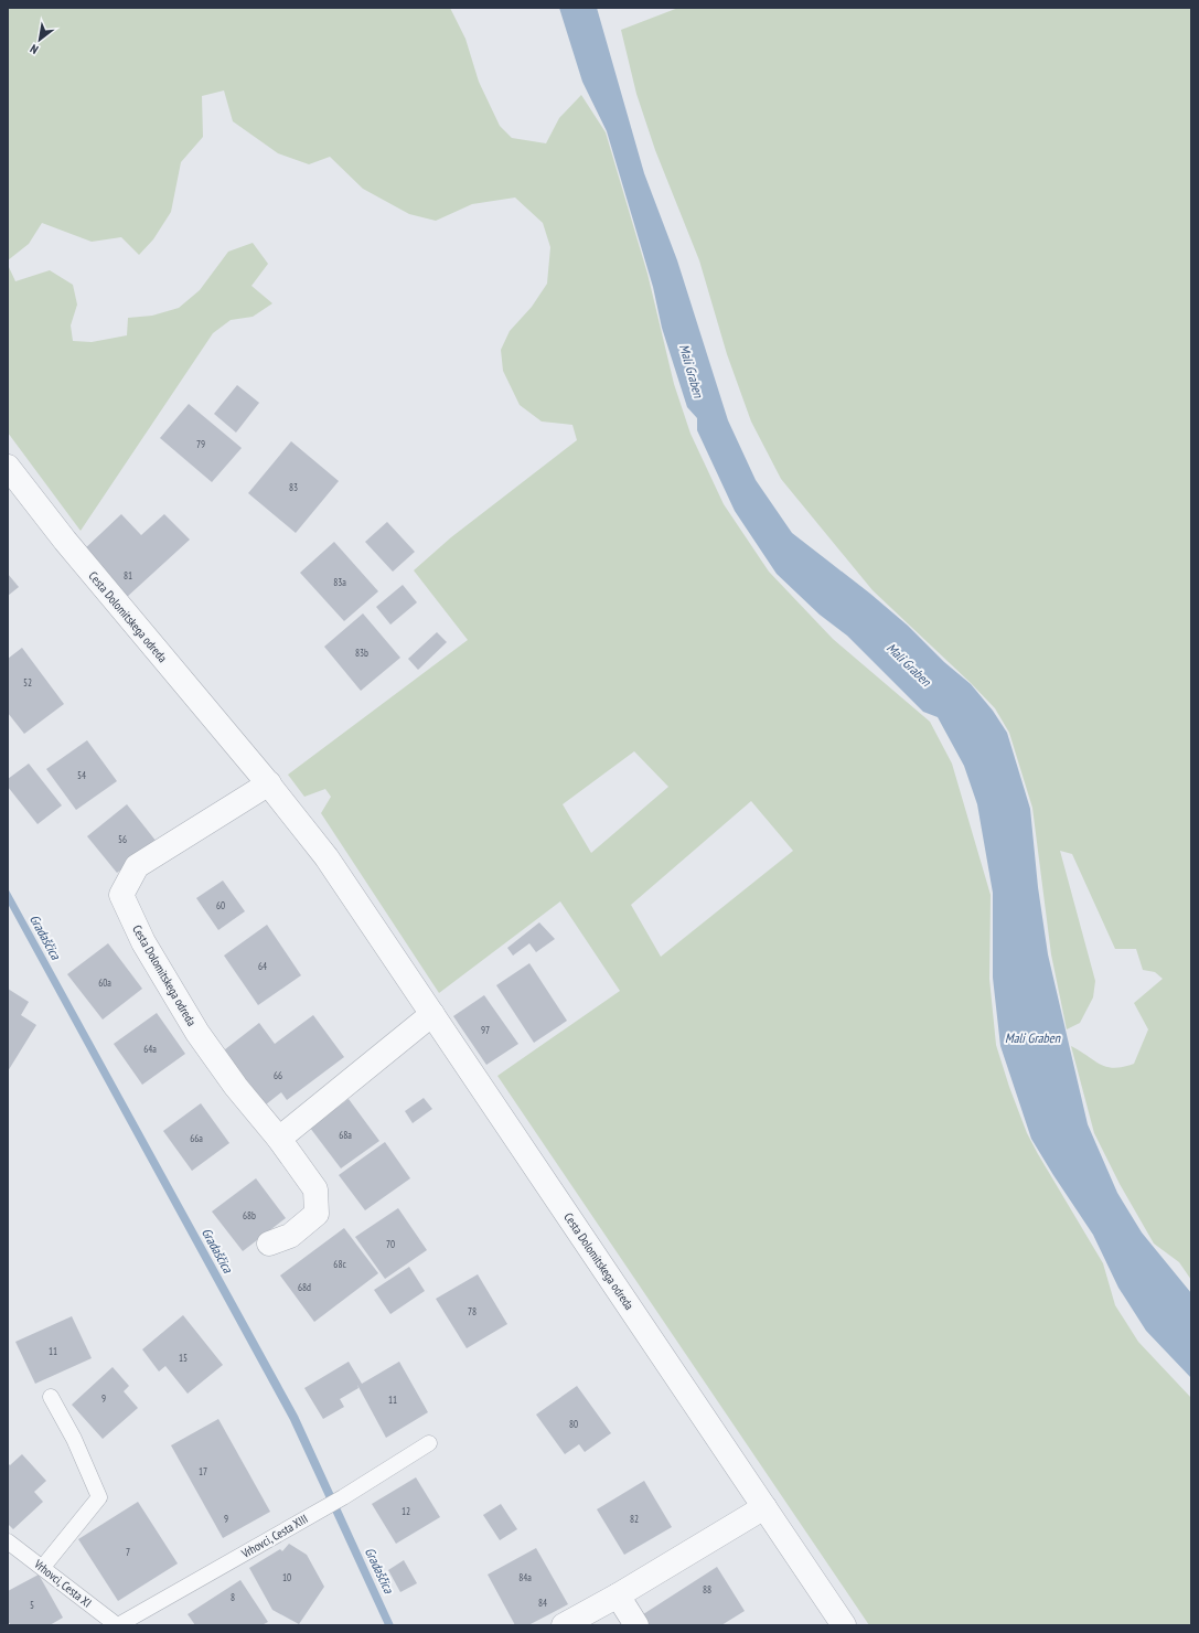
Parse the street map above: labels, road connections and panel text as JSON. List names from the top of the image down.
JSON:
{
  "streets": {
    "street": ["Cesta Dolomitskega odreda"],
    "lane": ["Vrhovci, Cesta XIII", "Vrhovci, Cesta XI"]
  },
  "crossings": [
    ["Vrhovci, Cesta XIII", "Vrhovci, Cesta XI"]
  ],
  "water": ["Mali Graben", "Gradaščica"],
  "house_numbers": [
    "79",
    "83",
    "81",
    "83a",
    "83b",
    "52",
    "54",
    "56",
    "60",
    "64",
    "60a",
    "97",
    "64a",
    "66",
    "68a",
    "66a",
    "68b",
    "70",
    "68c",
    "68d",
    "78",
    "11",
    "15",
    "9",
    "11",
    "80",
    "17",
    "12",
    "9",
    "82",
    "7",
    "10",
    "84a",
    "88",
    "8",
    "84",
    "5"
  ],
  "north": "bottom left"
}
